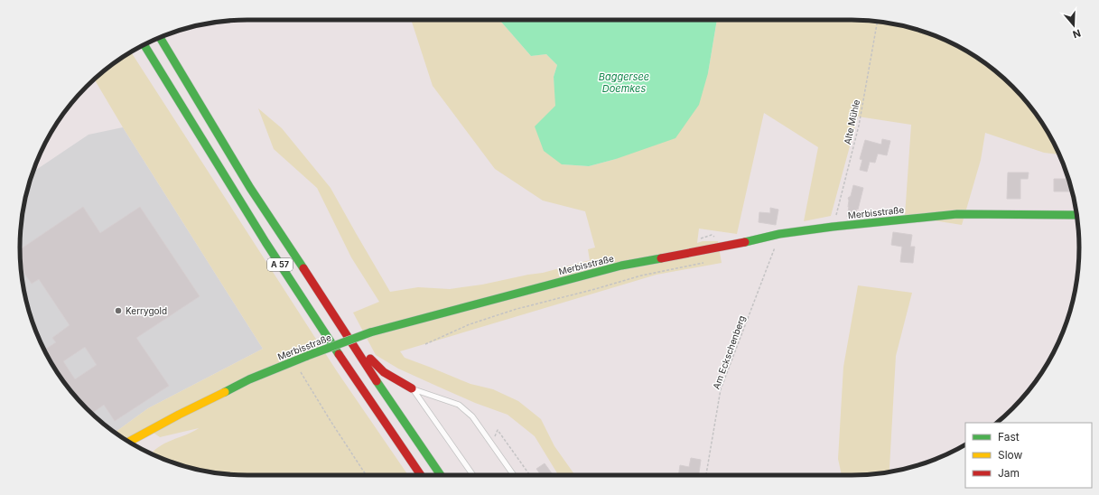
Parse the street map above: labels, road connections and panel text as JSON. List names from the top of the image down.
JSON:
{
  "streets": {
    "main road": ["Merbisstraße", "A 57"],
    "path": ["Alte Mühle", "Am Eckschenberg"]
  },
  "crossings": [
    ["Alte Mühle", "Merbisstraße"]
  ],
  "water": ["Baggersee Doemkes"],
  "places": ["Kerrygold"],
  "legend": ["Fast", "Slow", "Jam"],
  "north": "bottom"
}
